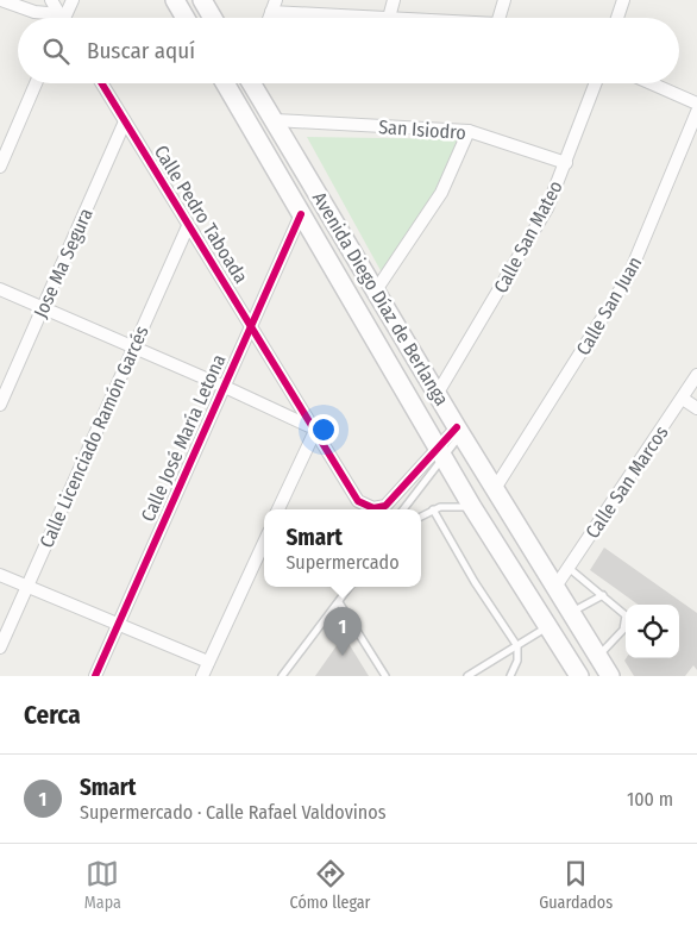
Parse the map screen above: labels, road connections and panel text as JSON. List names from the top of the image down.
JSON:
{
  "streets": {
    "main road": ["Avenida Diego Díaz de Berlanga"],
    "street": [
      "San Isiodro",
      "Calle Pedro Taboada",
      "Calle San Mateo",
      "Jose Ma Segura",
      "Calle San Juan",
      "Calle Licenciado Ramón Garcés",
      "Calle José María Letona",
      "Calle San Marcos"
    ]
  },
  "crossings": [
    ["San Isiodro", "Calle San Mateo"],
    ["San Isiodro", "Avenida Diego Díaz de Berlanga"],
    ["Calle Pedro Taboada", "Jose Ma Segura"],
    ["Calle Pedro Taboada", "Avenida Diego Díaz de Berlanga"],
    ["Calle Pedro Taboada", "Calle Licenciado Ramón Garcés"],
    ["Calle Pedro Taboada", "Calle José María Letona"],
    ["Calle San Mateo", "Avenida Diego Díaz de Berlanga"],
    ["Avenida Diego Díaz de Berlanga", "Calle San Juan"],
    ["Avenida Diego Díaz de Berlanga", "Calle José María Letona"],
    ["Avenida Diego Díaz de Berlanga", "Calle San Marcos"]
  ],
  "page": {
    "search": "Buscar aquí",
    "popup": ["Smart", "Supermercado"],
    "pins": "1",
    "heading": "Cerca",
    "list": [
      {
        "mark": "1",
        "name": "Smart",
        "note": "Supermercado · Calle Rafael Valdovinos",
        "value": "100 m"
      }
    ],
    "nav": ["Mapa", "Cómo llegar", "Guardados"]
  }
}
